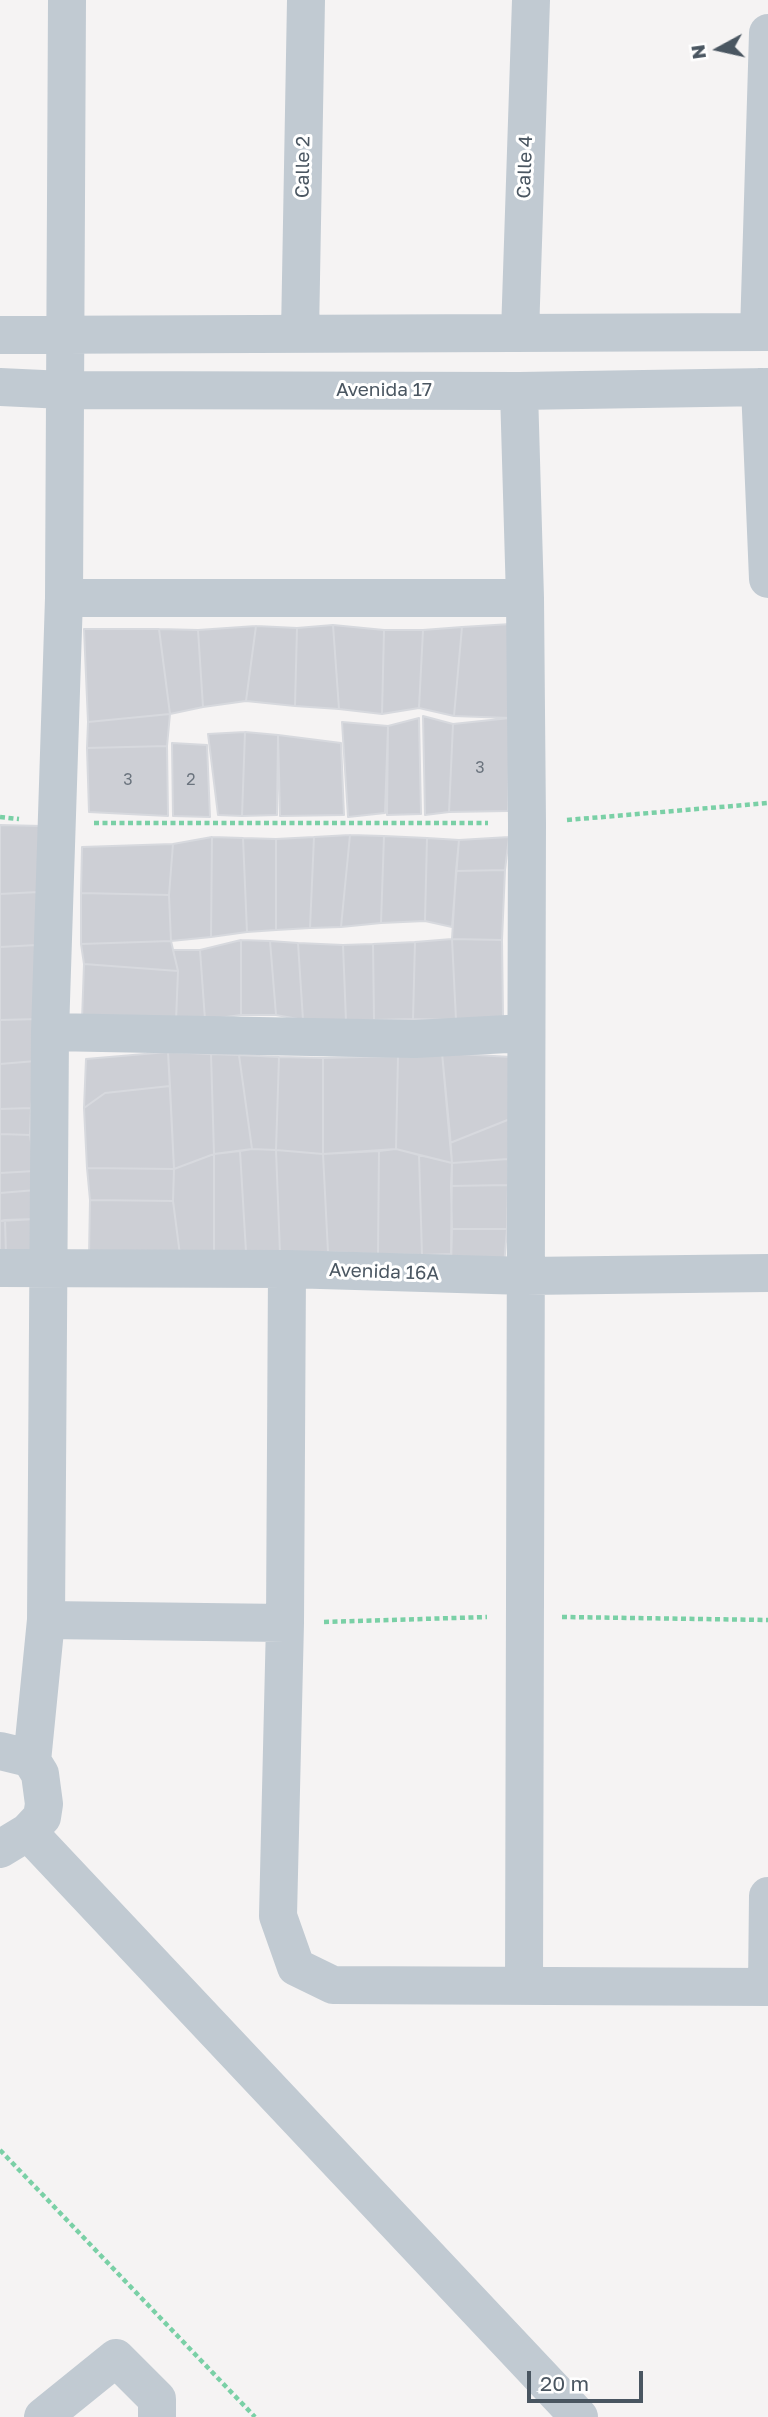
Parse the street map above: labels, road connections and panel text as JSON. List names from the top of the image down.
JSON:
{
  "streets": {
    "street": [
      "Calle 2",
      "Calle 4",
      "Avenida 17",
      "Avenida 16A"
    ]
  },
  "house_numbers": ["3", "3", "2"],
  "scale_bar": "20 m",
  "north": "left"
}
